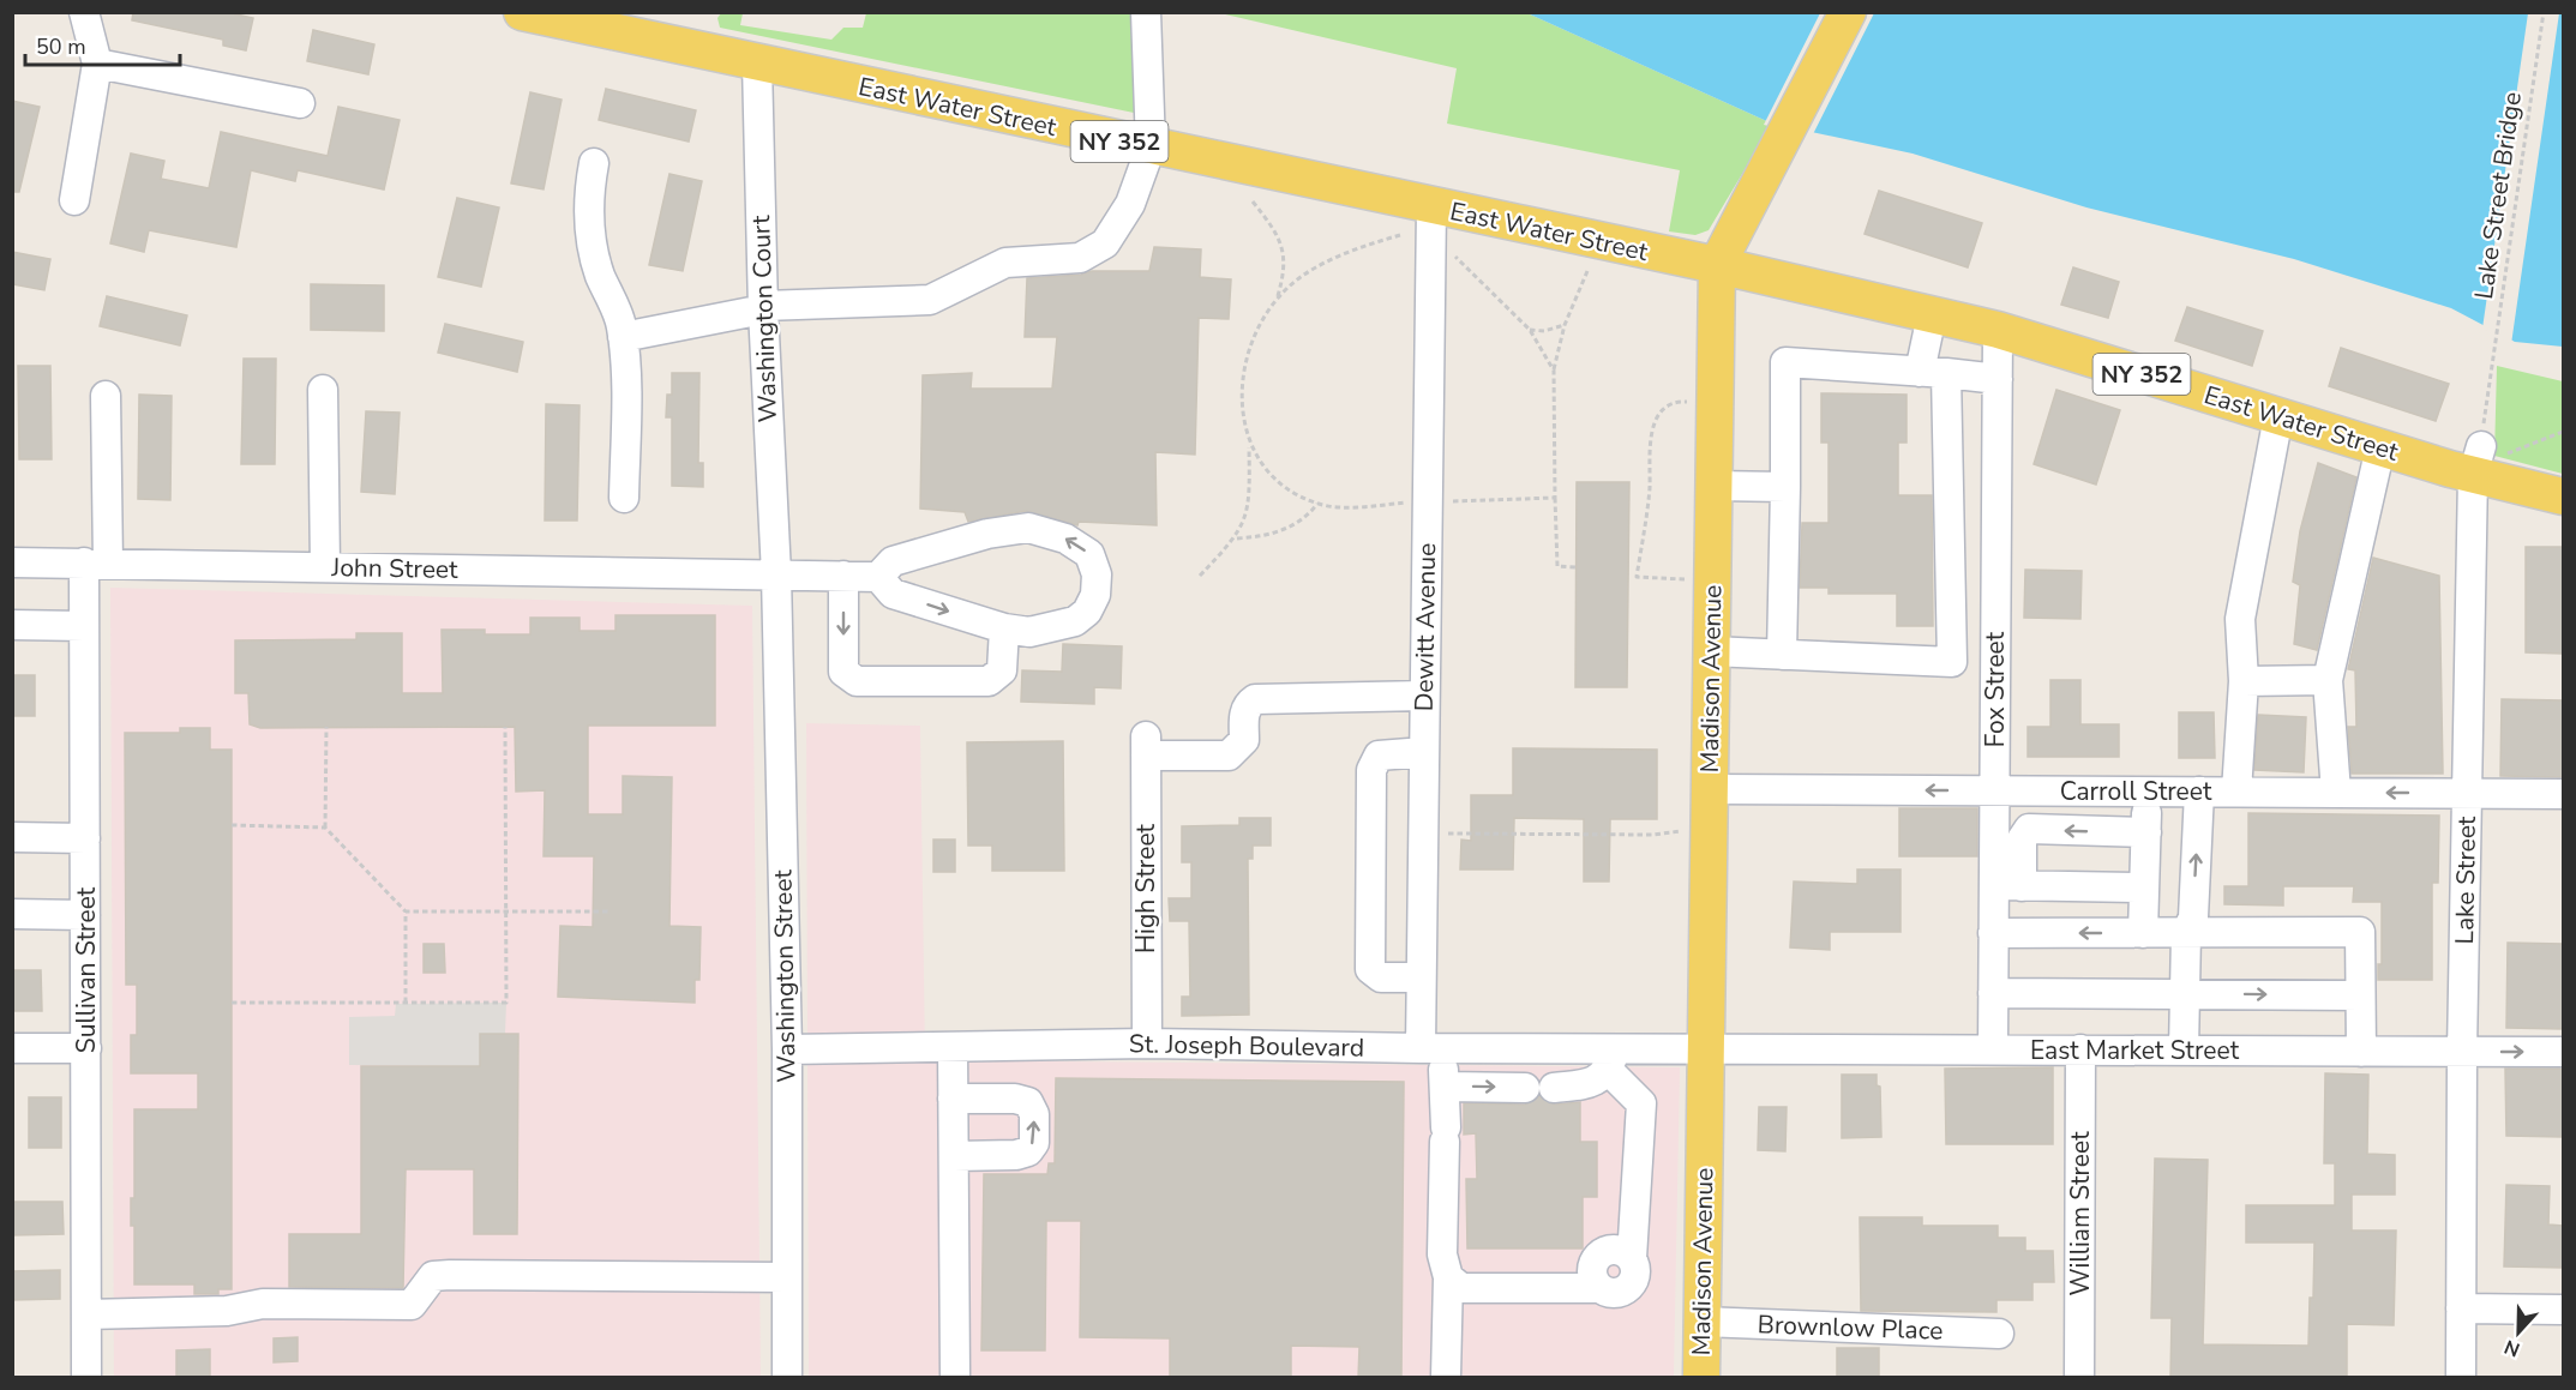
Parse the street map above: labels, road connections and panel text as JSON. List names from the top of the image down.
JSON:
{
  "streets": {
    "main road": ["East Water Street", "NY 352", "Madison Avenue"],
    "street": [
      "Washington Court",
      "John Street",
      "Dewitt Avenue",
      "Fox Street",
      "Carroll Street",
      "Lake Street",
      "High Street",
      "Sullivan Street",
      "Washington Street",
      "St. Joseph Boulevard",
      "East Market Street",
      "William Street",
      "Brownlow Place"
    ],
    "path": ["Lake Street Bridge"]
  },
  "crossings": [
    ["East Water Street", "Lake Street Bridge"],
    ["East Water Street", "Washington Court"],
    ["East Water Street", "Dewitt Avenue"],
    ["East Water Street", "Madison Avenue"],
    ["East Water Street", "Fox Street"],
    ["East Water Street", "Lake Street"],
    ["Lake Street Bridge", "Lake Street"],
    ["Washington Court", "John Street"],
    ["Washington Court", "Washington Street"],
    ["John Street", "Sullivan Street"],
    ["John Street", "Washington Street"],
    ["Dewitt Avenue", "High Street"],
    ["Dewitt Avenue", "St. Joseph Boulevard"],
    ["Madison Avenue", "Carroll Street"],
    ["Madison Avenue", "St. Joseph Boulevard"],
    ["Madison Avenue", "East Market Street"],
    ["Madison Avenue", "Brownlow Place"],
    ["Fox Street", "Carroll Street"],
    ["Fox Street", "East Market Street"],
    ["Carroll Street", "Lake Street"],
    ["Lake Street", "East Market Street"],
    ["High Street", "St. Joseph Boulevard"],
    ["Washington Street", "St. Joseph Boulevard"],
    ["St. Joseph Boulevard", "East Market Street"],
    ["East Market Street", "William Street"]
  ],
  "scale_bar": "50 m",
  "north": "bottom"
}
